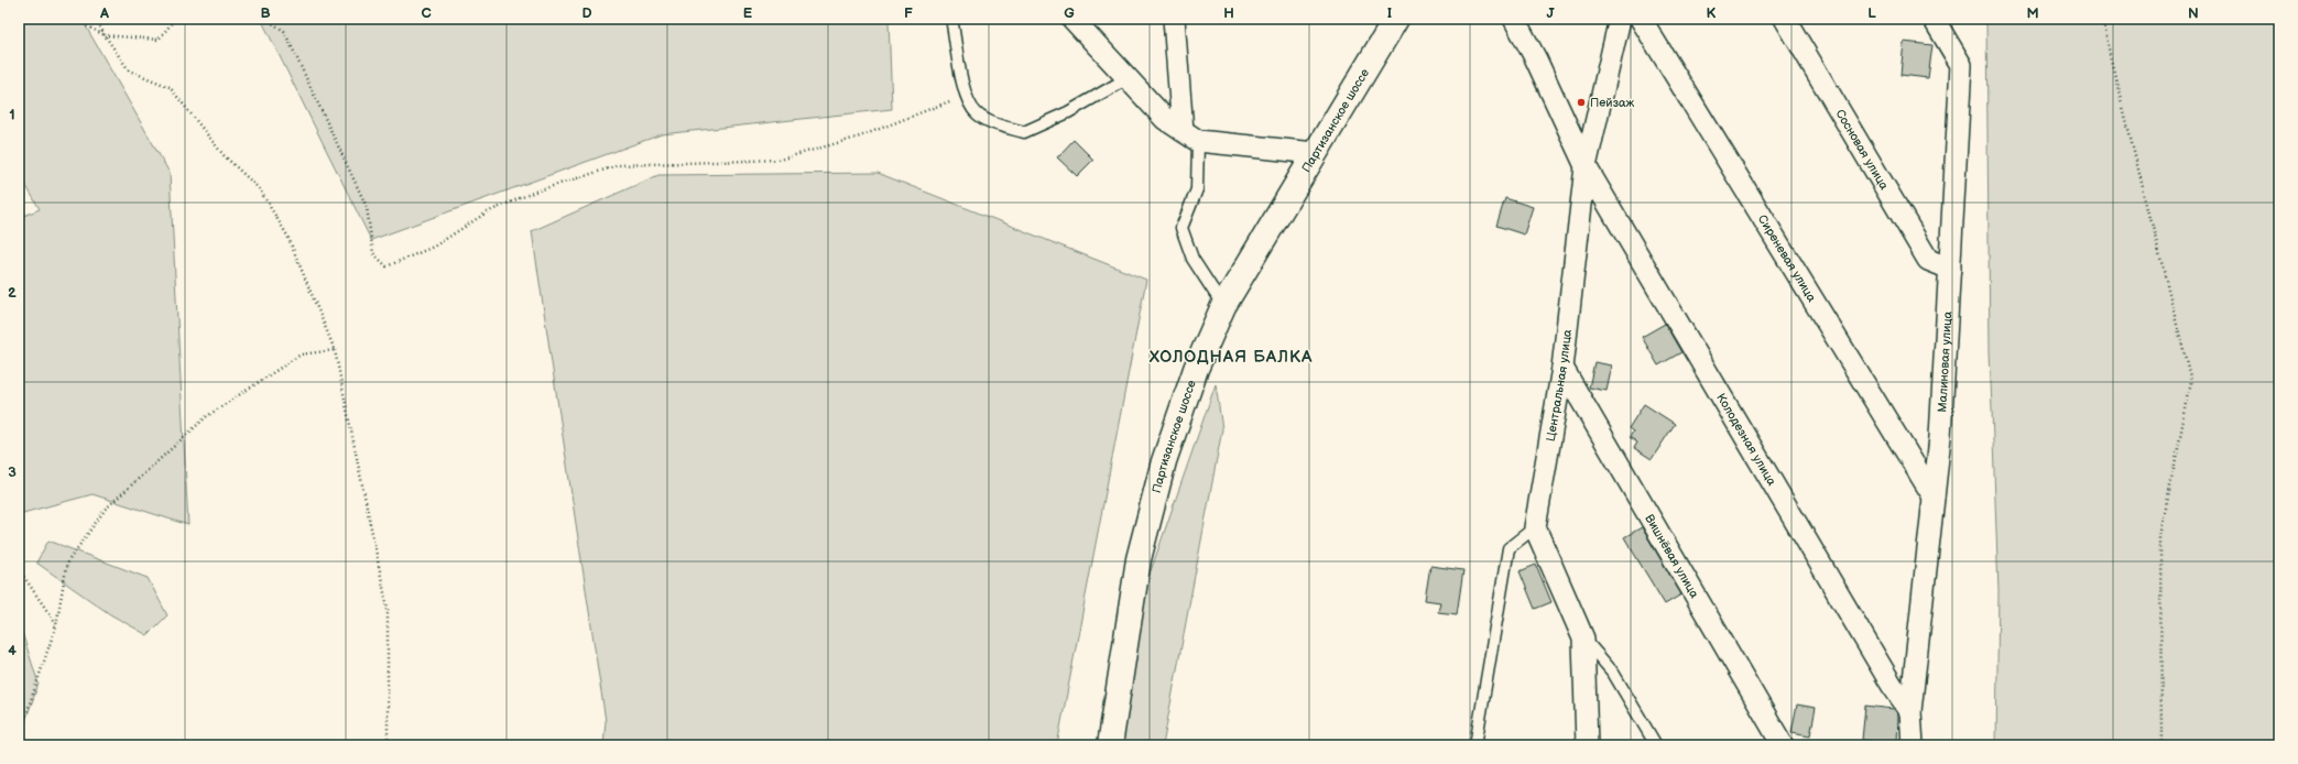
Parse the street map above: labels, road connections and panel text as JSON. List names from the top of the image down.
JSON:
{
  "streets": {
    "main road": ["Партизанское шоссе"],
    "street": [
      "Сосновая улица",
      "Сиреневая улица",
      "Малиновая улица",
      "Центральная улица",
      "Колодезная улица",
      "Вишнёвая улица"
    ]
  },
  "crossings": [
    ["Сосновая улица", "Малиновая улица"],
    ["Сиреневая улица", "Малиновая улица"],
    ["Малиновая улица", "Колодезная улица"],
    ["Центральная улица", "Колодезная улица"],
    ["Центральная улица", "Вишнёвая улица"]
  ],
  "districts": ["ХОЛОДНАЯ БАЛКА"],
  "places": ["Пейзаж"],
  "grid": {
    "columns": [
      "A",
      "B",
      "C",
      "D",
      "E",
      "F",
      "G",
      "H",
      "I",
      "J",
      "K",
      "L",
      "M",
      "N"
    ],
    "rows": [
      "1",
      "2",
      "3",
      "4"
    ]
  }
}
